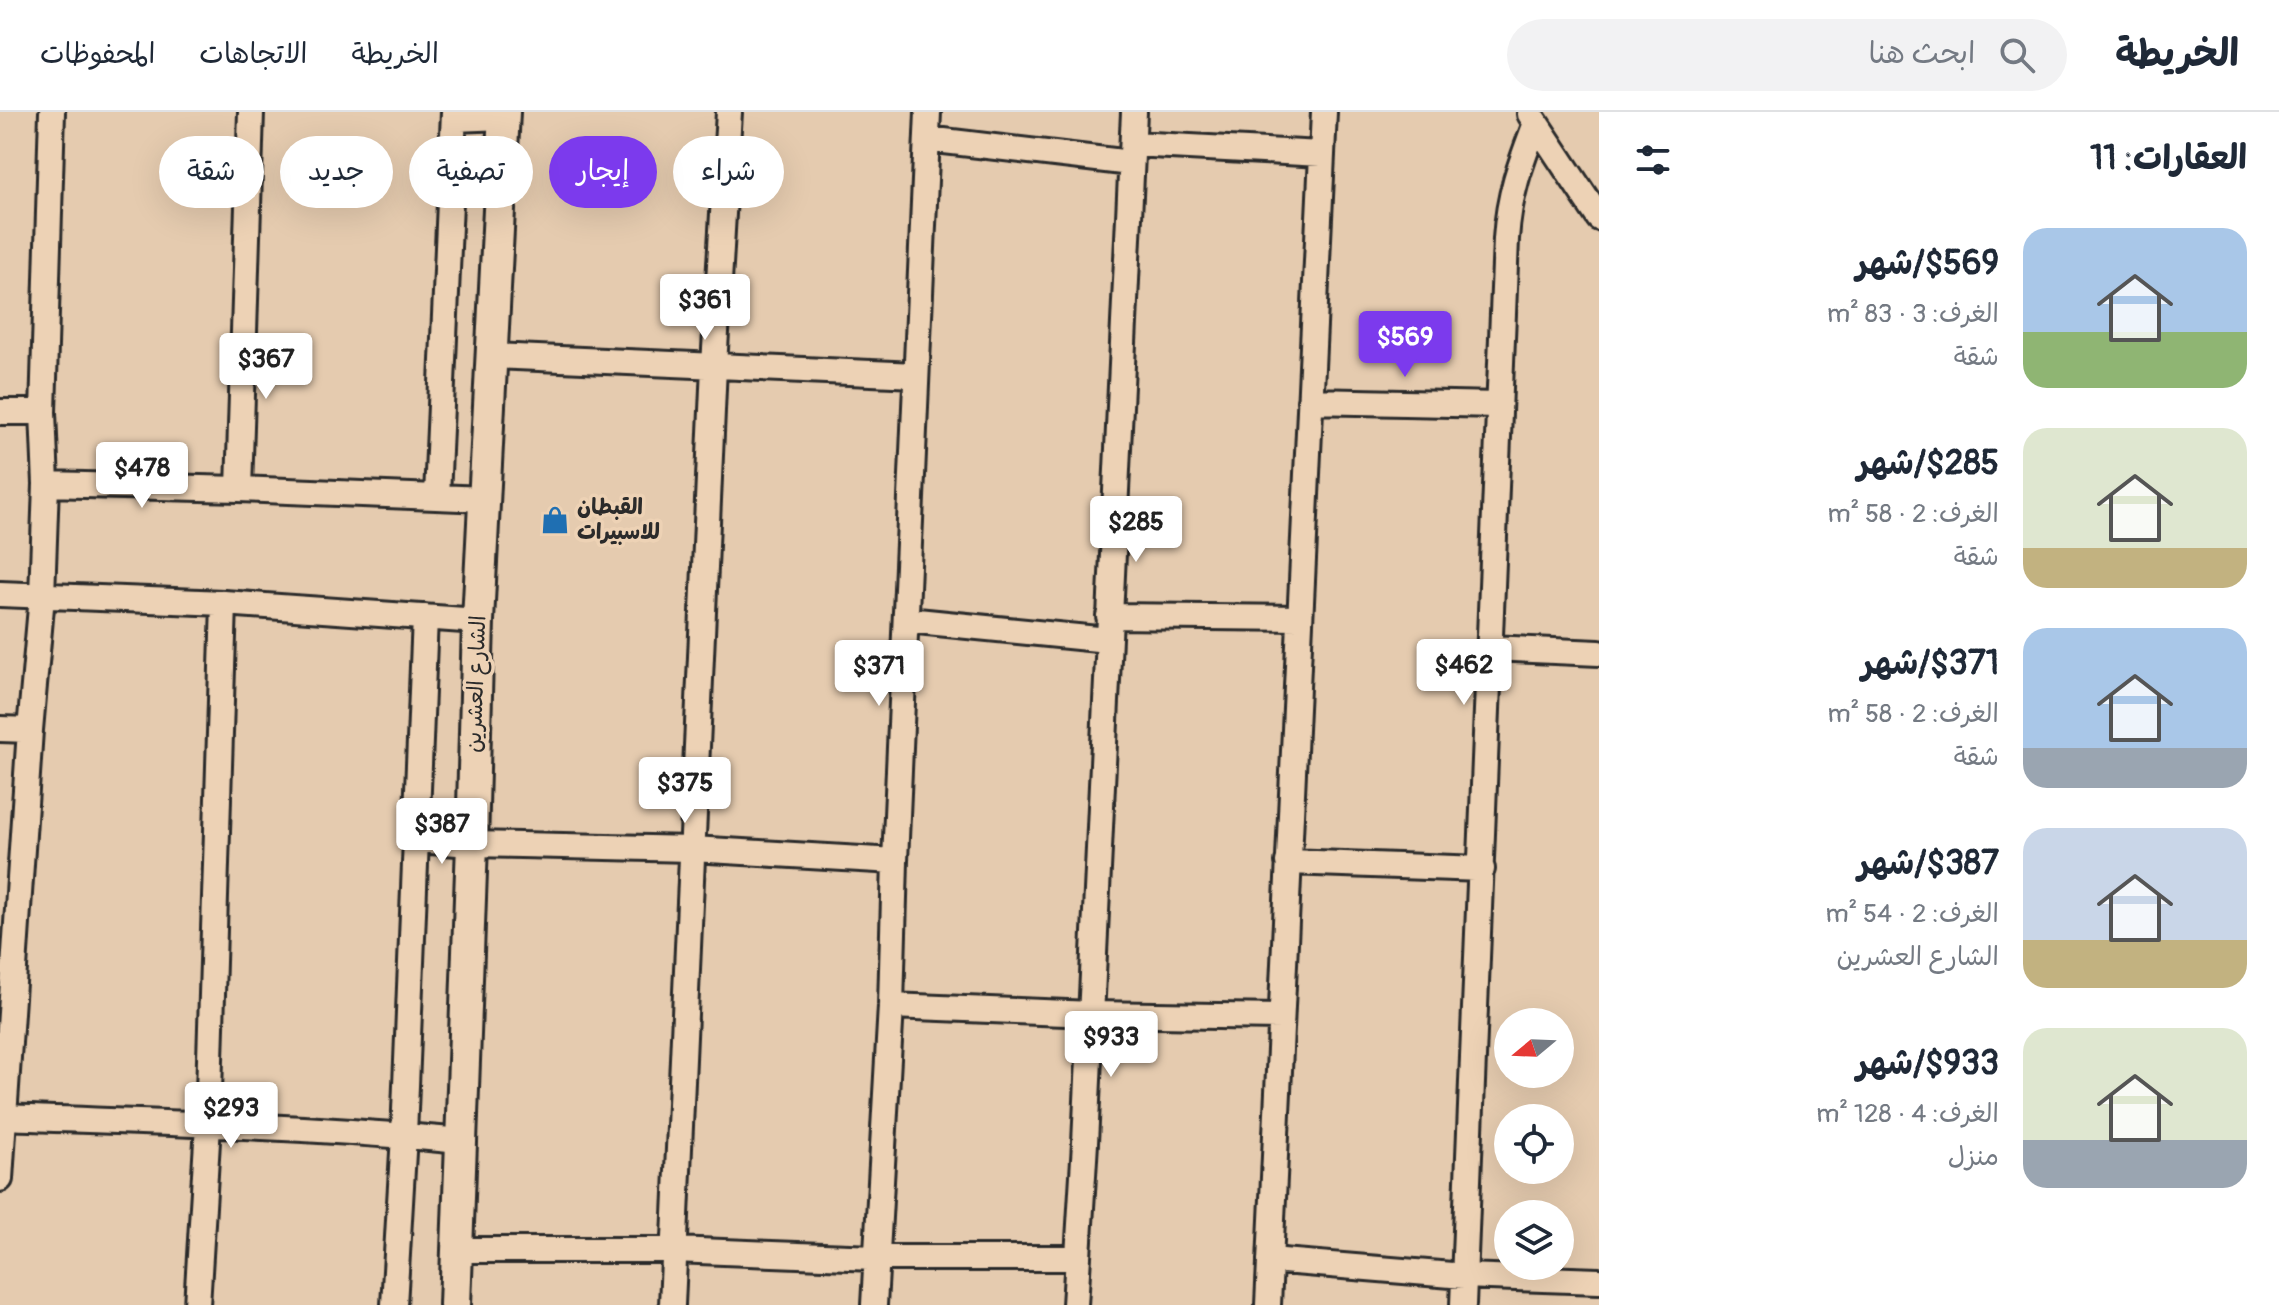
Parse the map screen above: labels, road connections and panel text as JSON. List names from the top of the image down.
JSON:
{
  "streets": {
    "street": ["الشارع العشرين"]
  },
  "places": {
    "shop": ["القبطان للاسبيرات"]
  },
  "north": "left",
  "page": {
    "header": "الخريطة",
    "search": "ابحث هنا",
    "nav": ["الخريطة", "الاتجاهات", "المحفوظات"],
    "heading": "العقارات: 11",
    "chip": [
      "شراء",
      "إيجار",
      "تصفية",
      "جديد",
      "شقة"
    ],
    "list": [
      {
        "name": "$569/شهر",
        "note": "الغرف: 3 · 83 m² · شقة"
      },
      {
        "name": "$285/شهر",
        "note": "الغرف: 2 · 58 m² · شقة"
      },
      {
        "name": "$371/شهر",
        "note": "الغرف: 2 · 58 m² · شقة"
      },
      {
        "name": "$387/شهر",
        "note": "الغرف: 2 · 54 m² · الشارع العشرين"
      },
      {
        "name": "$933/شهر",
        "note": "الغرف: 4 · 128 m² · منزل"
      }
    ],
    "price": [
      "$361",
      "$569",
      "$367",
      "$478",
      "$285",
      "$462",
      "$371",
      "$375",
      "$387",
      "$933",
      "$293"
    ]
  }
}
